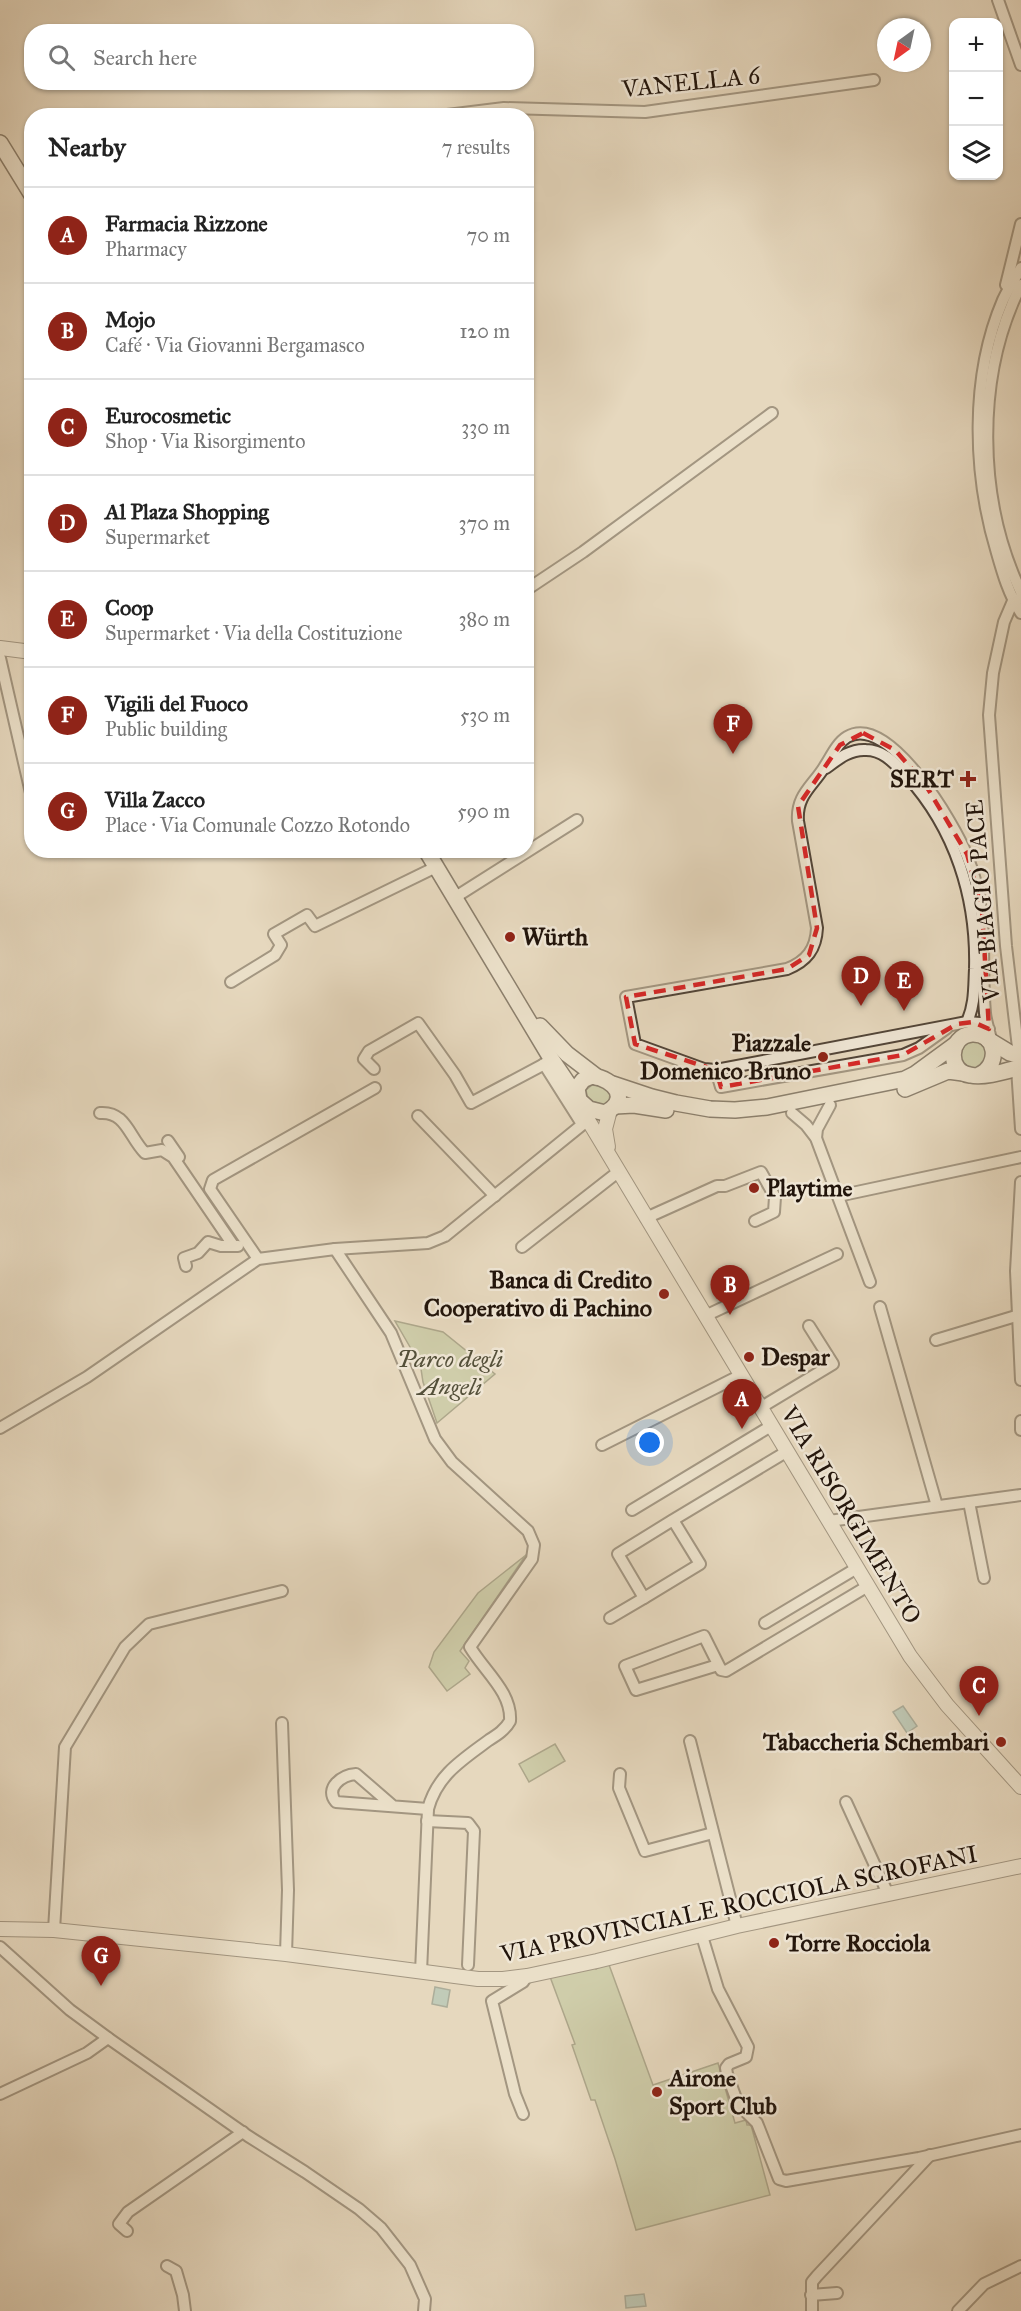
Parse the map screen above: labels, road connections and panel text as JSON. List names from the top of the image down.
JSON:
{
  "streets": {
    "street": [
      "VANELLA 6",
      "VIA BIAGIO PACE",
      "VIA RISORGIMENTO",
      "VIA PROVINCIALE ROCCIOLA SCROFANI"
    ]
  },
  "parks": ["Parco degli Angeli"],
  "places": {
    "health": ["SERT"],
    "other": [
      "Würth",
      "Piazzale Domenico Bruno",
      "Playtime",
      "Banca di Credito Cooperativo di Pachino",
      "Despar",
      "Tabaccheria Schembari",
      "Torre Rocciola",
      "Airone Sport Club"
    ]
  },
  "north": "bottom left",
  "page": {
    "map_buttons": ["+", "−"],
    "search": "Search here",
    "heading": ["Nearby", "7 results"],
    "list": [
      {
        "mark": "A",
        "name": "Farmacia Rizzone",
        "note": "Pharmacy",
        "value": "70 m"
      },
      {
        "mark": "B",
        "name": "Mojo",
        "note": "Café · Via Giovanni Bergamasco",
        "value": "120 m"
      },
      {
        "mark": "C",
        "name": "Eurocosmetic",
        "note": "Shop · Via Risorgimento",
        "value": "330 m"
      },
      {
        "mark": "D",
        "name": "Al Plaza Shopping",
        "note": "Supermarket",
        "value": "370 m"
      },
      {
        "mark": "E",
        "name": "Coop",
        "note": "Supermarket · Via della Costituzione",
        "value": "380 m"
      },
      {
        "mark": "F",
        "name": "Vigili del Fuoco",
        "note": "Public building",
        "value": "530 m"
      },
      {
        "mark": "G",
        "name": "Villa Zacco",
        "note": "Place · Via Comunale Cozzo Rotondo",
        "value": "590 m"
      }
    ],
    "pins": [
      "F",
      "D",
      "E",
      "B",
      "A",
      "C",
      "G"
    ]
  }
}
